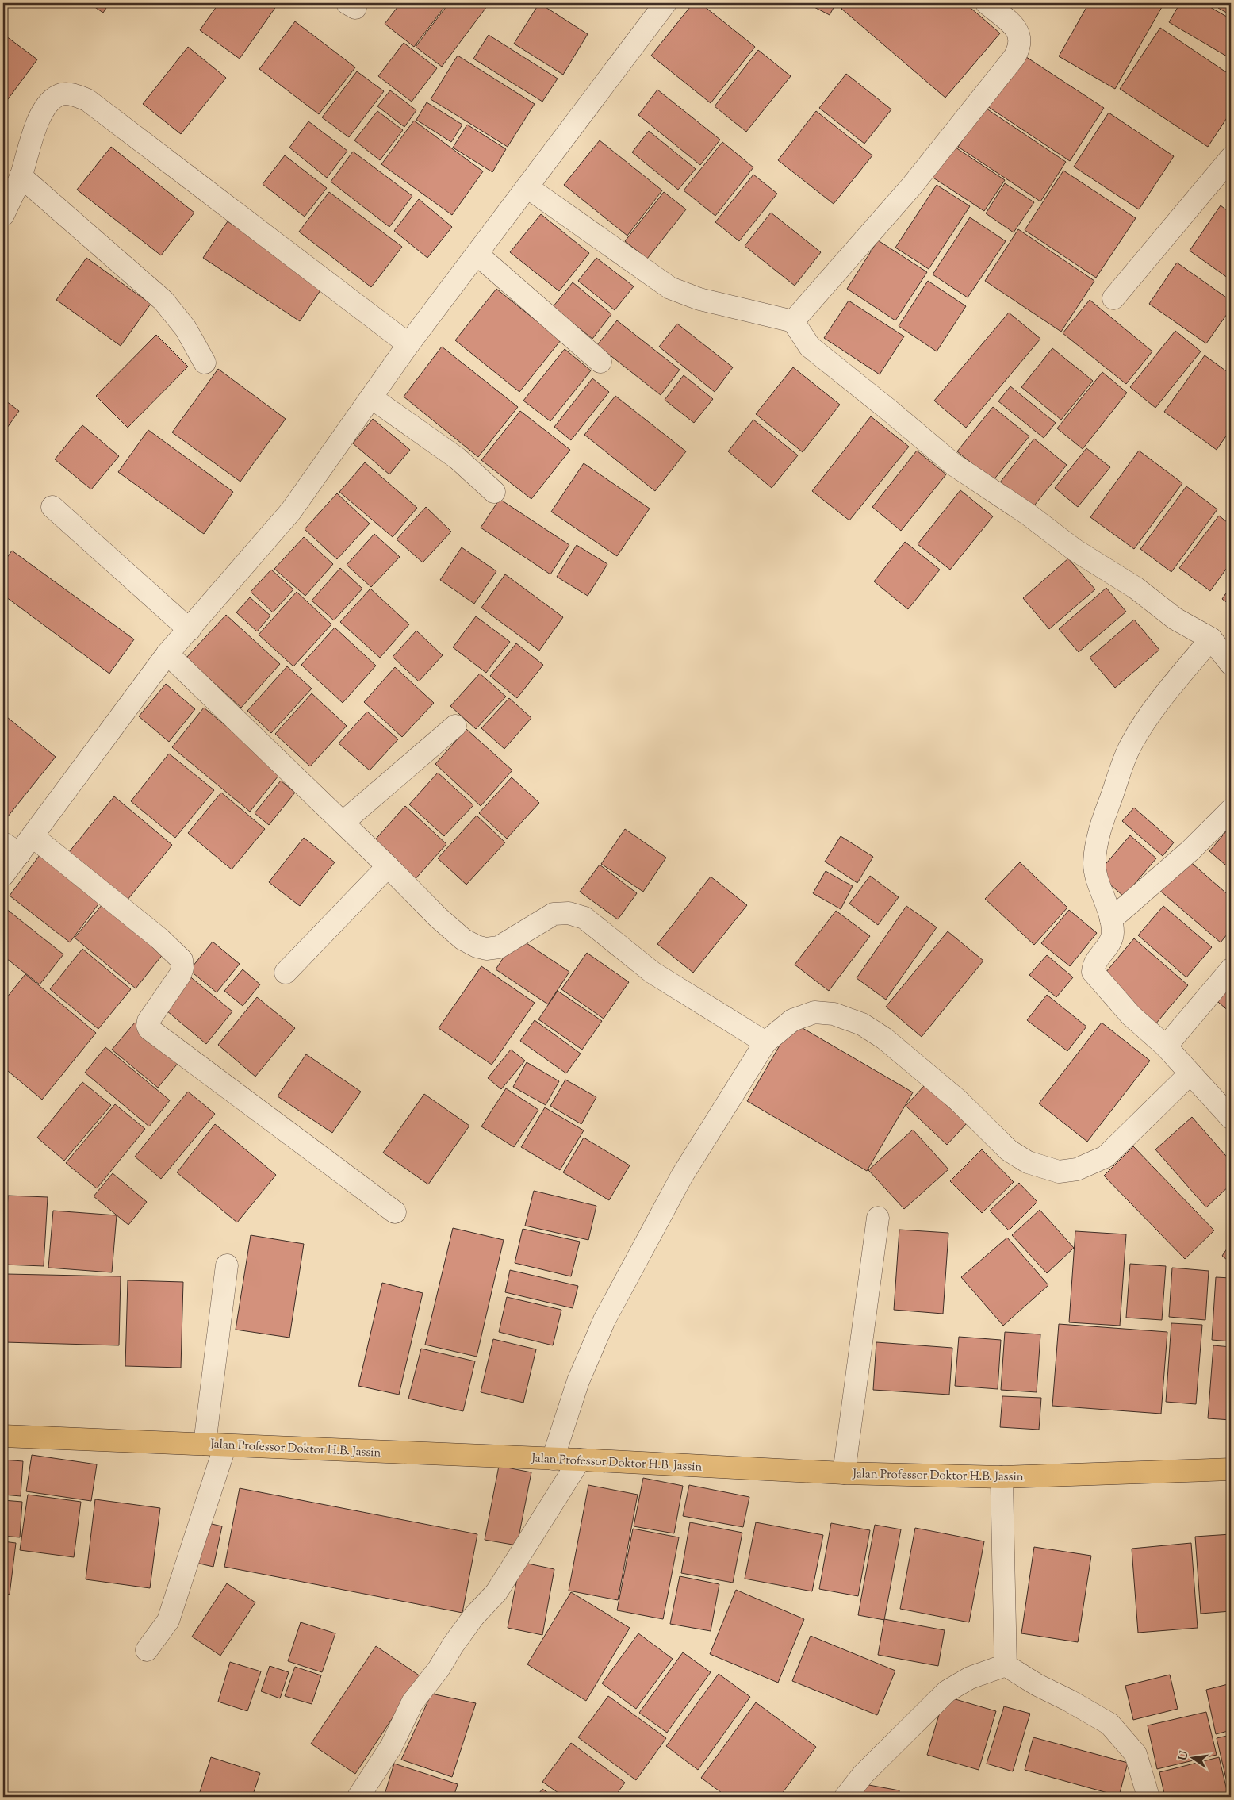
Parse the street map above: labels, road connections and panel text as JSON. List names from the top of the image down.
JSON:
{
  "streets": {
    "highway": ["Jalan Professor Doktor H.B. Jassin"]
  },
  "north": "left"
}
